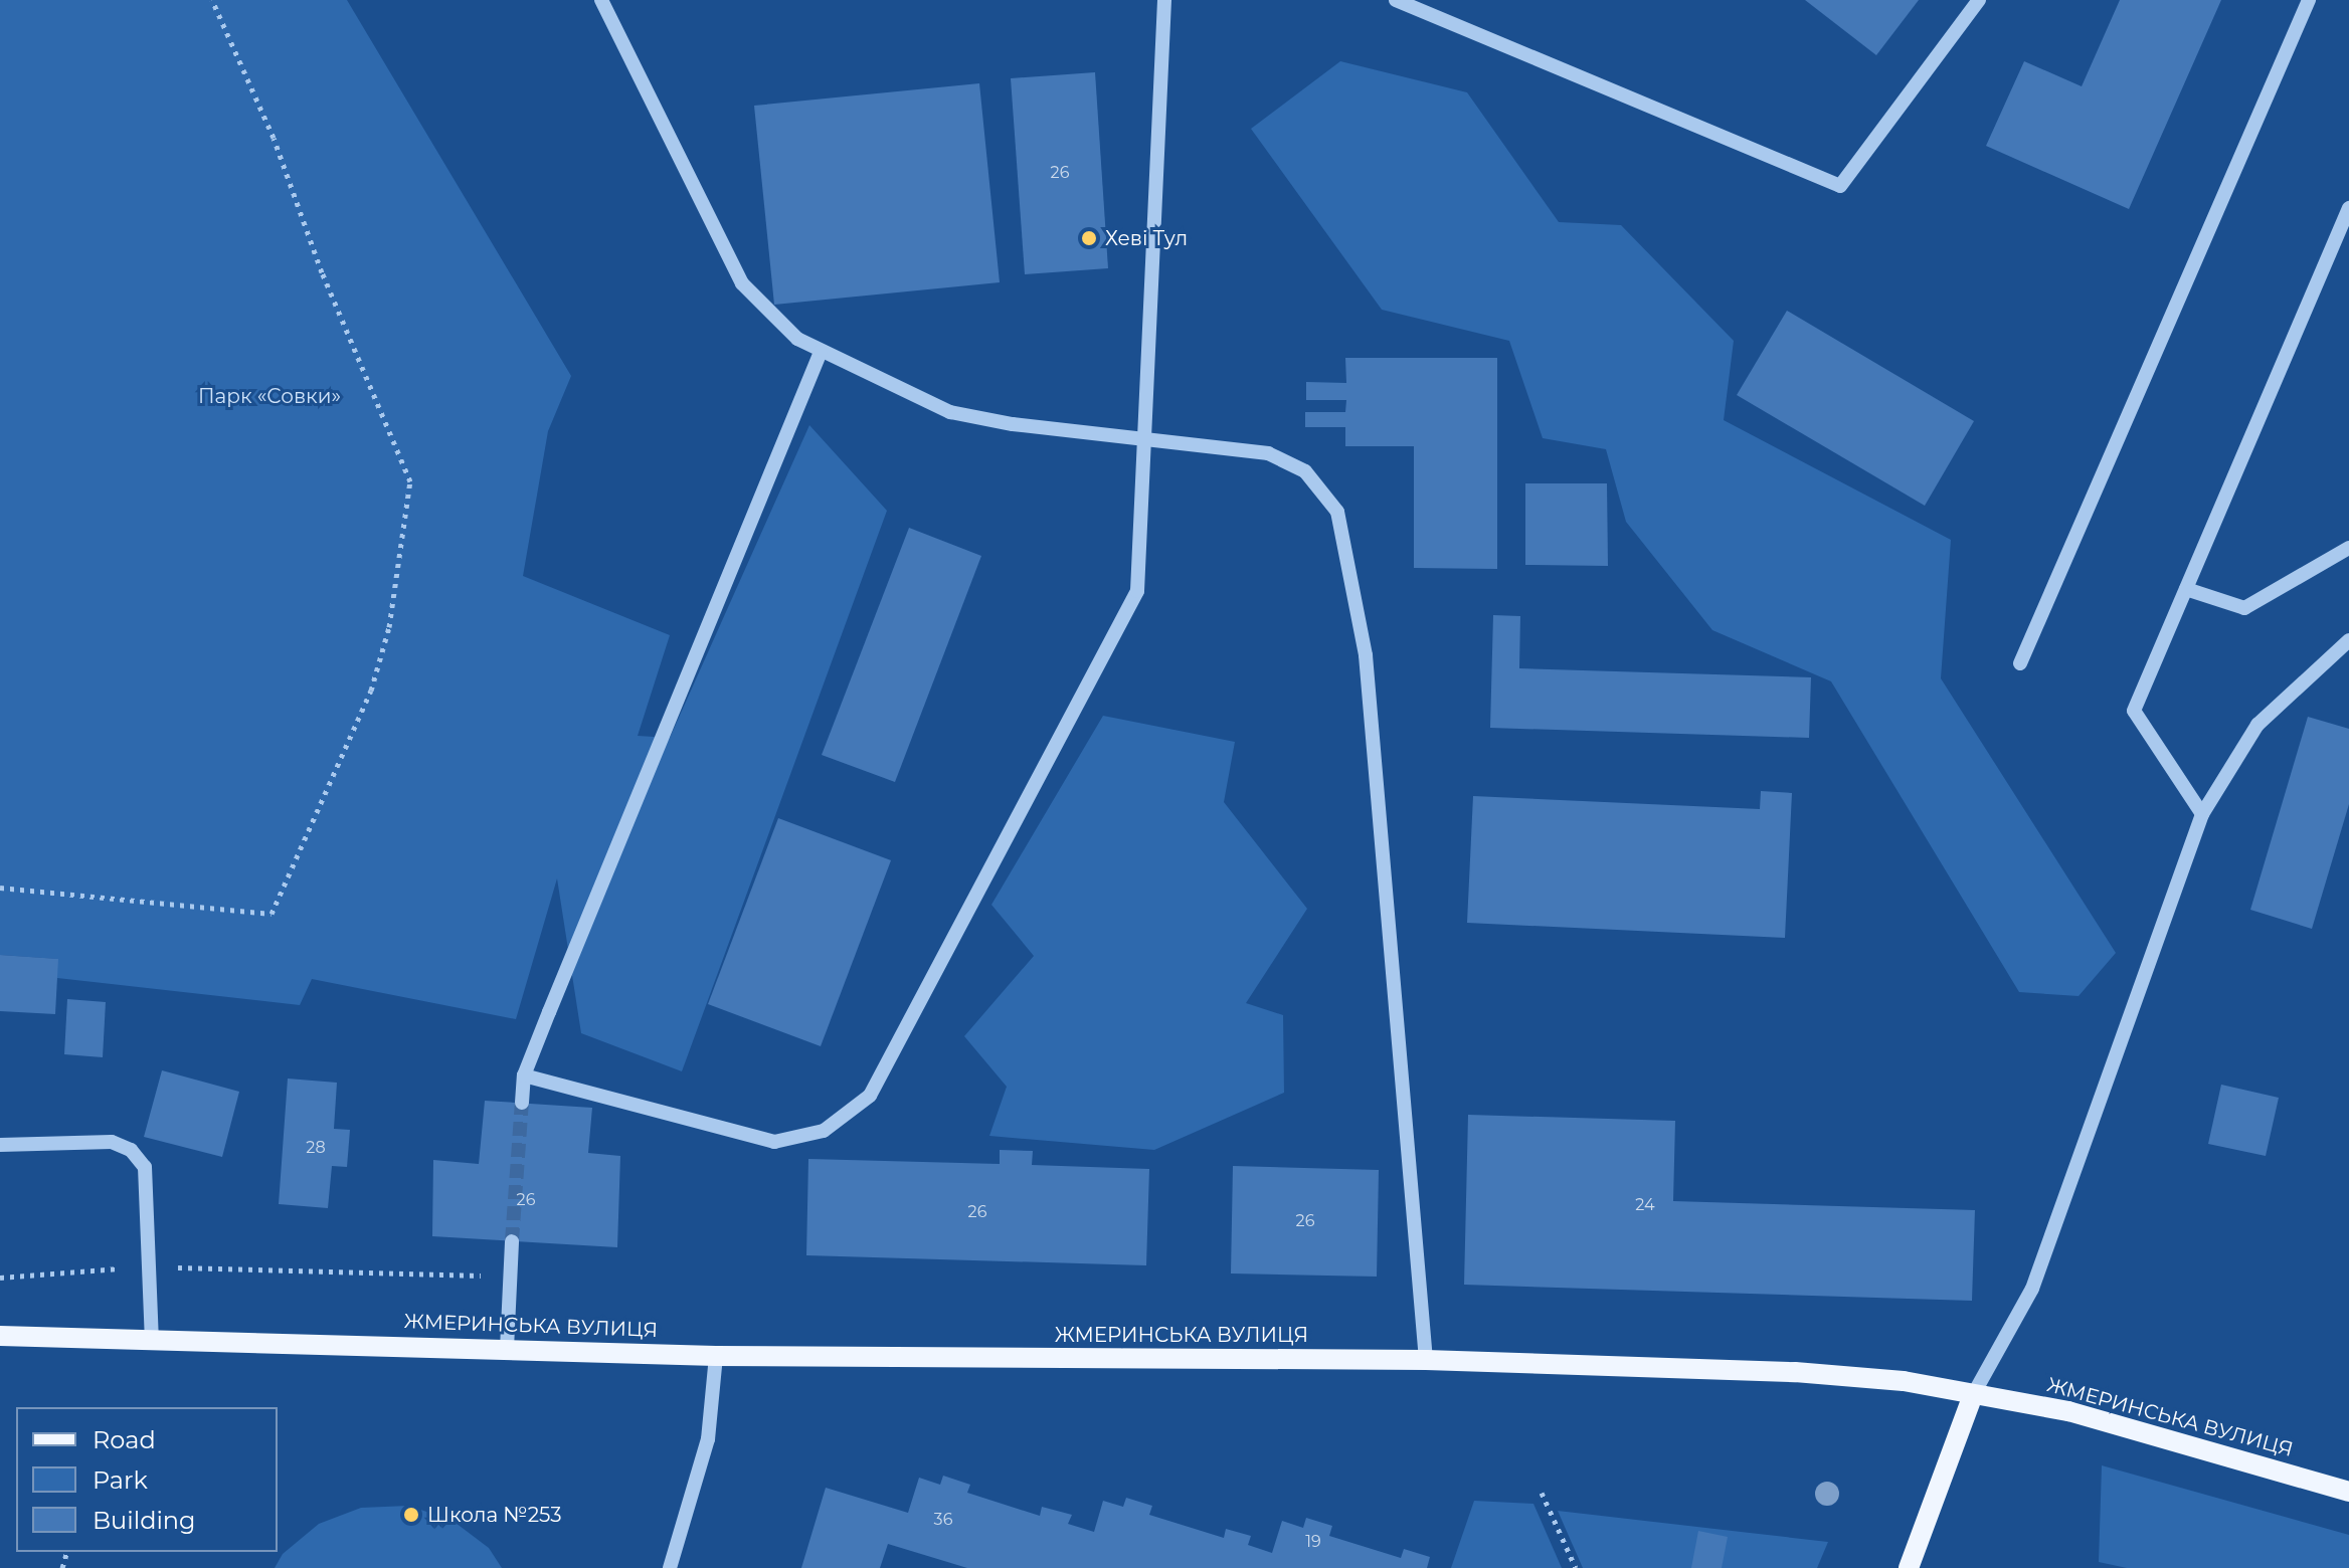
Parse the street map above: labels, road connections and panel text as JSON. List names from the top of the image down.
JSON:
{
  "streets": {
    "main road": ["ЖМЕРИНСЬКА ВУЛИЦЯ"]
  },
  "parks": ["Парк «Совки»"],
  "places": ["Хеві Тул", "Школа №253"],
  "house_numbers": [
    "26",
    "28",
    "26",
    "24",
    "26",
    "26",
    "36",
    "19"
  ],
  "legend": ["Road", "Park", "Building"]
}
